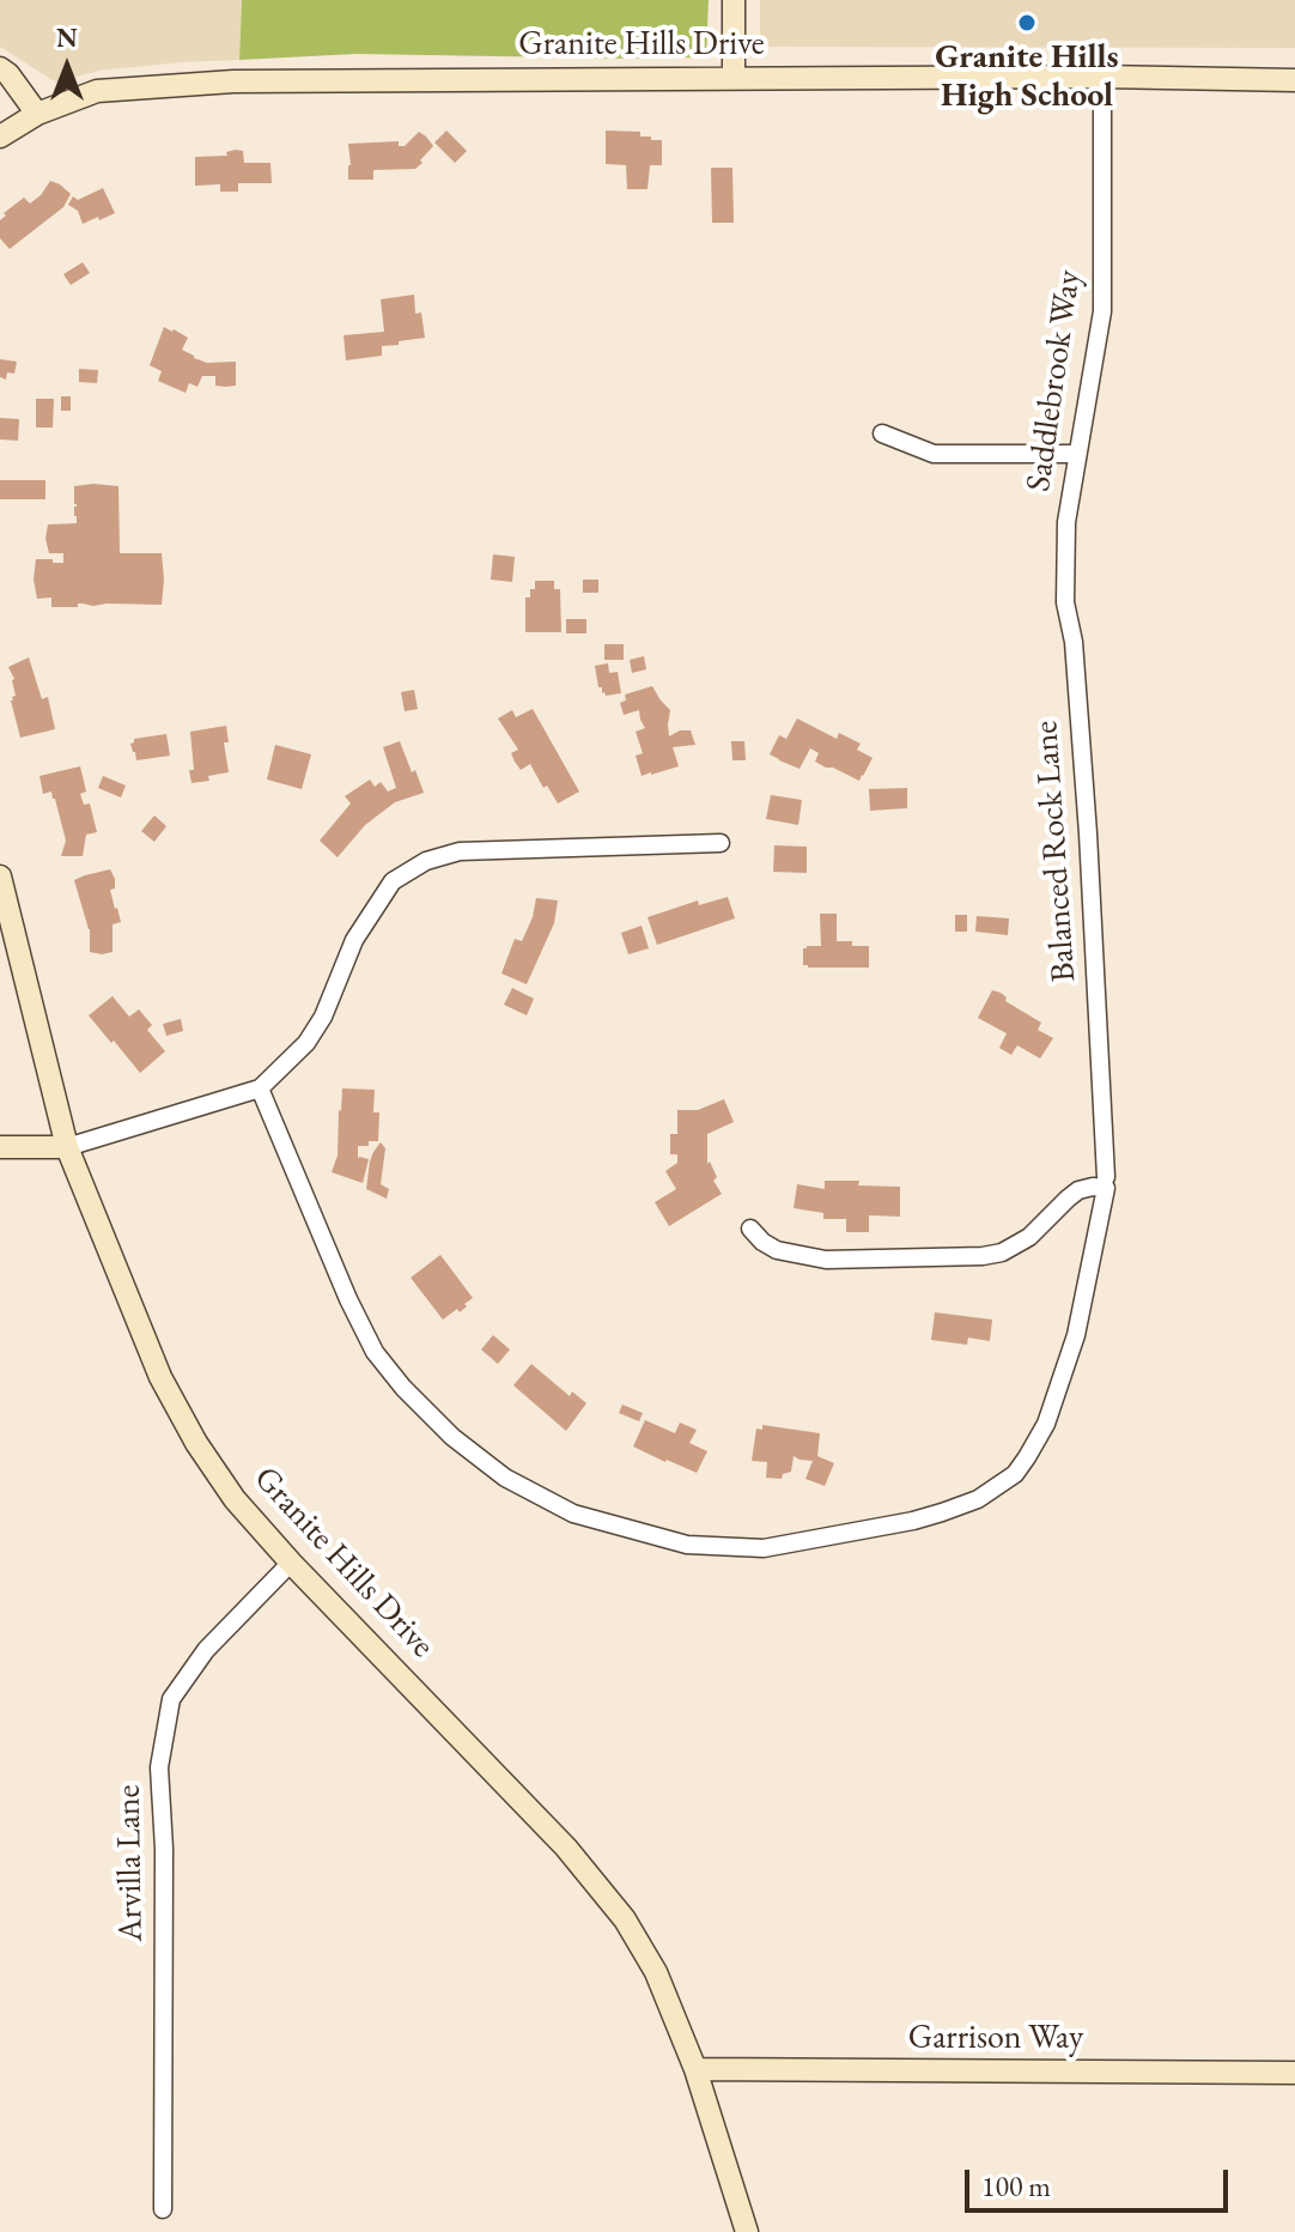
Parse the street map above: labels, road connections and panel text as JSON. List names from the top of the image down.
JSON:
{
  "streets": {
    "street": [
      "Granite Hills Drive",
      "Saddlebrook Way",
      "Balanced Rock Lane",
      "Arvilla Lane",
      "Garrison Way"
    ]
  },
  "crossings": [
    ["Granite Hills Drive", "Saddlebrook Way"],
    ["Granite Hills Drive", "Arvilla Lane"],
    ["Granite Hills Drive", "Garrison Way"],
    ["Saddlebrook Way", "Balanced Rock Lane"]
  ],
  "places": ["Granite Hills High School"],
  "scale_bar": "100 m",
  "north": "top"
}
